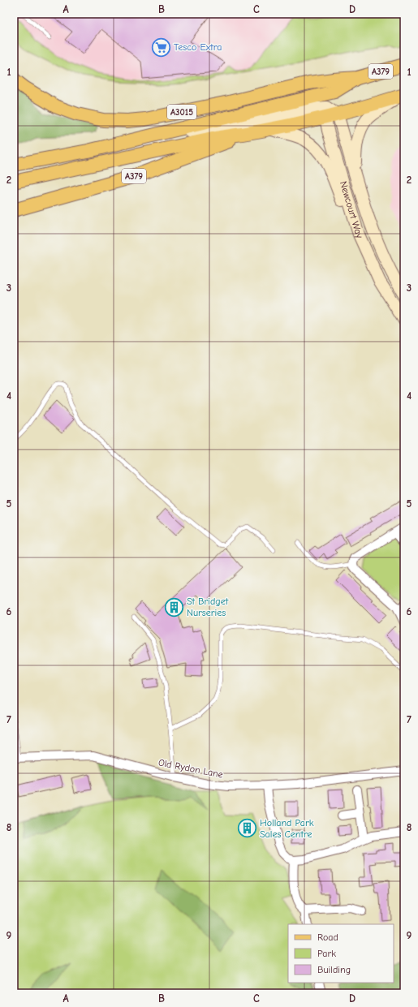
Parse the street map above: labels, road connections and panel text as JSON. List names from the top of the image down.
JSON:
{
  "streets": {
    "main road": ["A379", "A3015"],
    "street": ["Newcourt Way", "Old Rydon Lane"]
  },
  "crossings": [
    ["A379", "A3015"],
    ["A379", "Newcourt Way"]
  ],
  "places": {
    "supermarket": ["Tesco Extra"],
    "building": ["St Bridget Nurseries", "Holland Park Sales Centre"]
  },
  "legend": ["Road", "Park", "Building"],
  "grid": {
    "columns": [
      "A",
      "B",
      "C",
      "D"
    ],
    "rows": [
      "1",
      "2",
      "3",
      "4",
      "5",
      "6",
      "7",
      "8",
      "9"
    ]
  }
}
